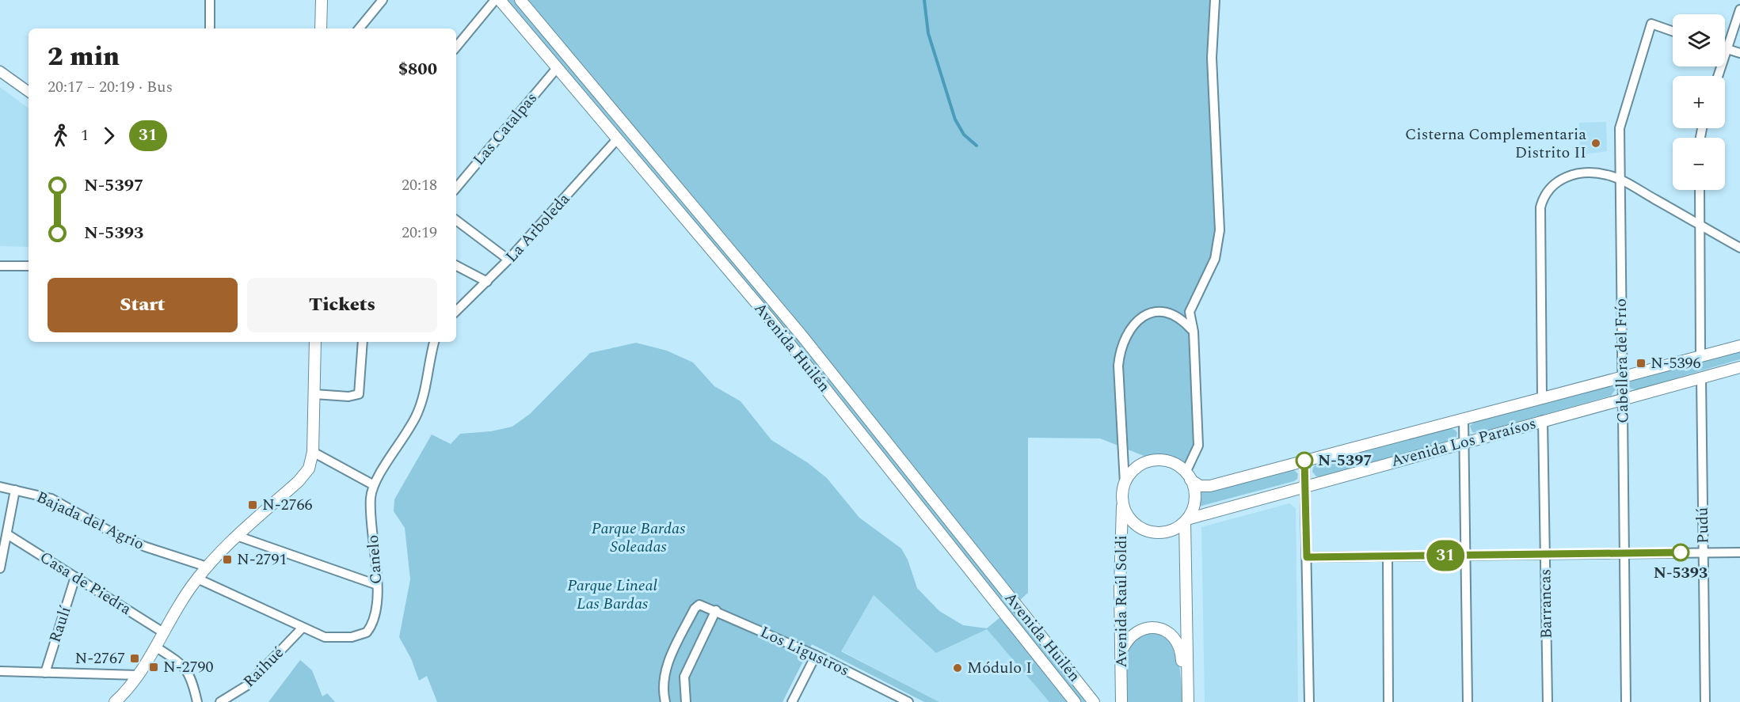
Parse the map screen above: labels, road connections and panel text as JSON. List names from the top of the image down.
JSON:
{
  "streets": {
    "main road": ["Avenida Huilén", "Avenida Los Paraísos", "Avenida Raúl Soldi"],
    "street": [
      "Las Catalpas",
      "La Arboleda",
      "Cabellera del Frío",
      "Bajada del Agrio",
      "Pudú",
      "Canelo",
      "Casa de Piedra",
      "Barrancas",
      "Raulí",
      "Los Ligustros",
      "Raihué"
    ]
  },
  "crossings": [
    ["Las Catalpas", "Avenida Huilén"],
    ["La Arboleda", "Avenida Huilén"],
    ["Cabellera del Frío", "Avenida Los Paraísos"],
    ["Avenida Los Paraísos", "Pudú"],
    ["Avenida Los Paraísos", "Avenida Raúl Soldi"],
    ["Avenida Los Paraísos", "Barrancas"],
    ["Canelo", "Raihué"],
    ["Casa de Piedra", "Raulí"]
  ],
  "parks": ["Parque Bardas Soleadas", "Parque Lineal Las Bardas"],
  "places": {
    "other": [
      "Cisterna Complementaria Distrito II",
      "N-5397",
      "N-5393",
      "Módulo I"
    ],
    "transit": [
      "N-5396",
      "N-2766",
      "N-2791",
      "N-2767",
      "N-2790"
    ]
  },
  "lines": ["bus line 31"],
  "page": {
    "on_map": "31",
    "map_buttons": ["+", "−"],
    "heading": ["2 min", "20:17 – 20:19 · Bus", "$800"],
    "legs": ["1", "31"],
    "list": [
      {
        "name": "N-5397",
        "value": "20:18"
      },
      {
        "name": "N-5393",
        "value": "20:19"
      }
    ],
    "buttons": ["Start", "Tickets"]
  }
}
